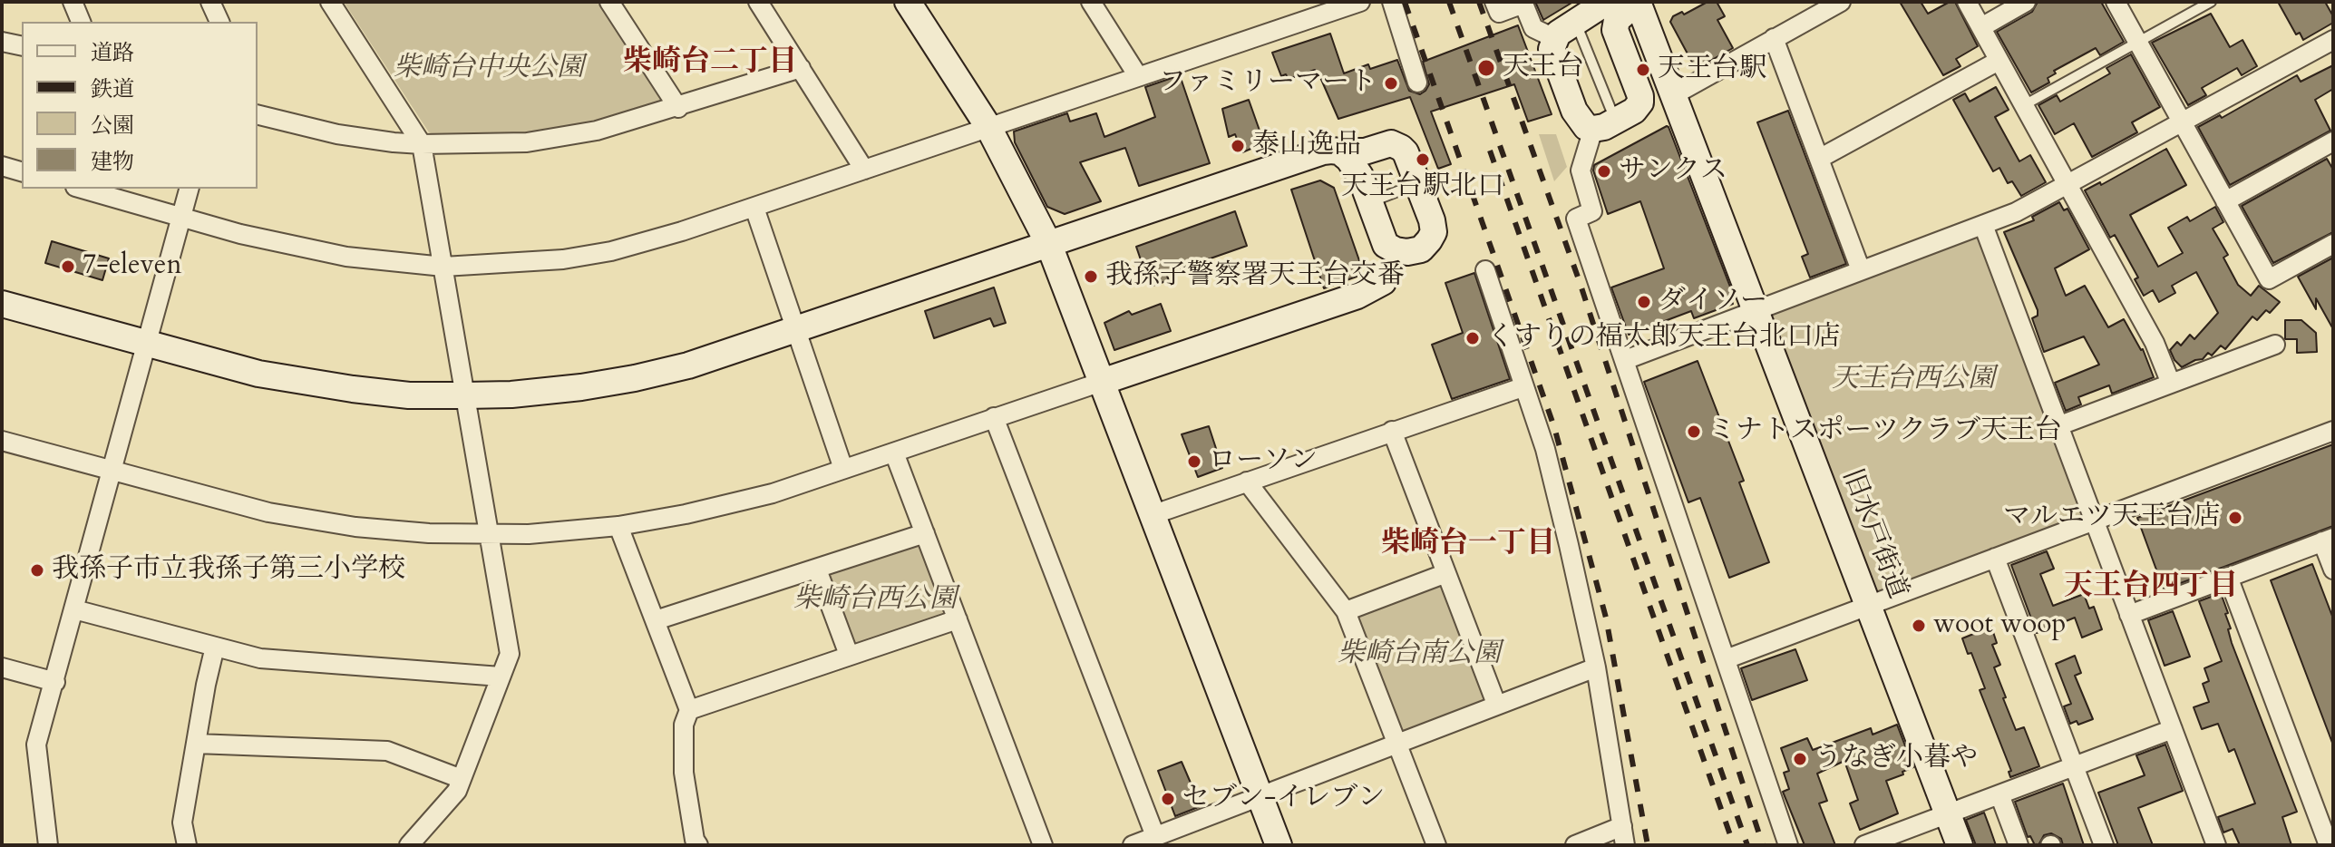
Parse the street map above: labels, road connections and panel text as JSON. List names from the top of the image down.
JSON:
{
  "streets": {
    "street": ["旧水戸街道"]
  },
  "districts": ["柴崎台二丁目", "柴崎台一丁目", "天王台四丁目"],
  "parks": [
    "柴崎台中央公園",
    "天王台西公園",
    "柴崎台西公園",
    "柴崎台南公園"
  ],
  "places": [
    "天王台",
    "天王台駅",
    "ファミリーマート",
    "泰山逸品",
    "天王台駅北口",
    "サンクス",
    "7-eleven",
    "我孫子警察署天王台交番",
    "ダイソー",
    "くすりの福太郎天王台北口店",
    "ミナトスポーツクラブ天王台",
    "ローソン",
    "マルエツ天王台店",
    "我孫子市立我孫子第三小学校",
    "woot woop",
    "うなぎ小暮や",
    "セブン-イレブン"
  ],
  "legend": [
    "道路",
    "鉄道",
    "公園",
    "建物"
  ]
}
